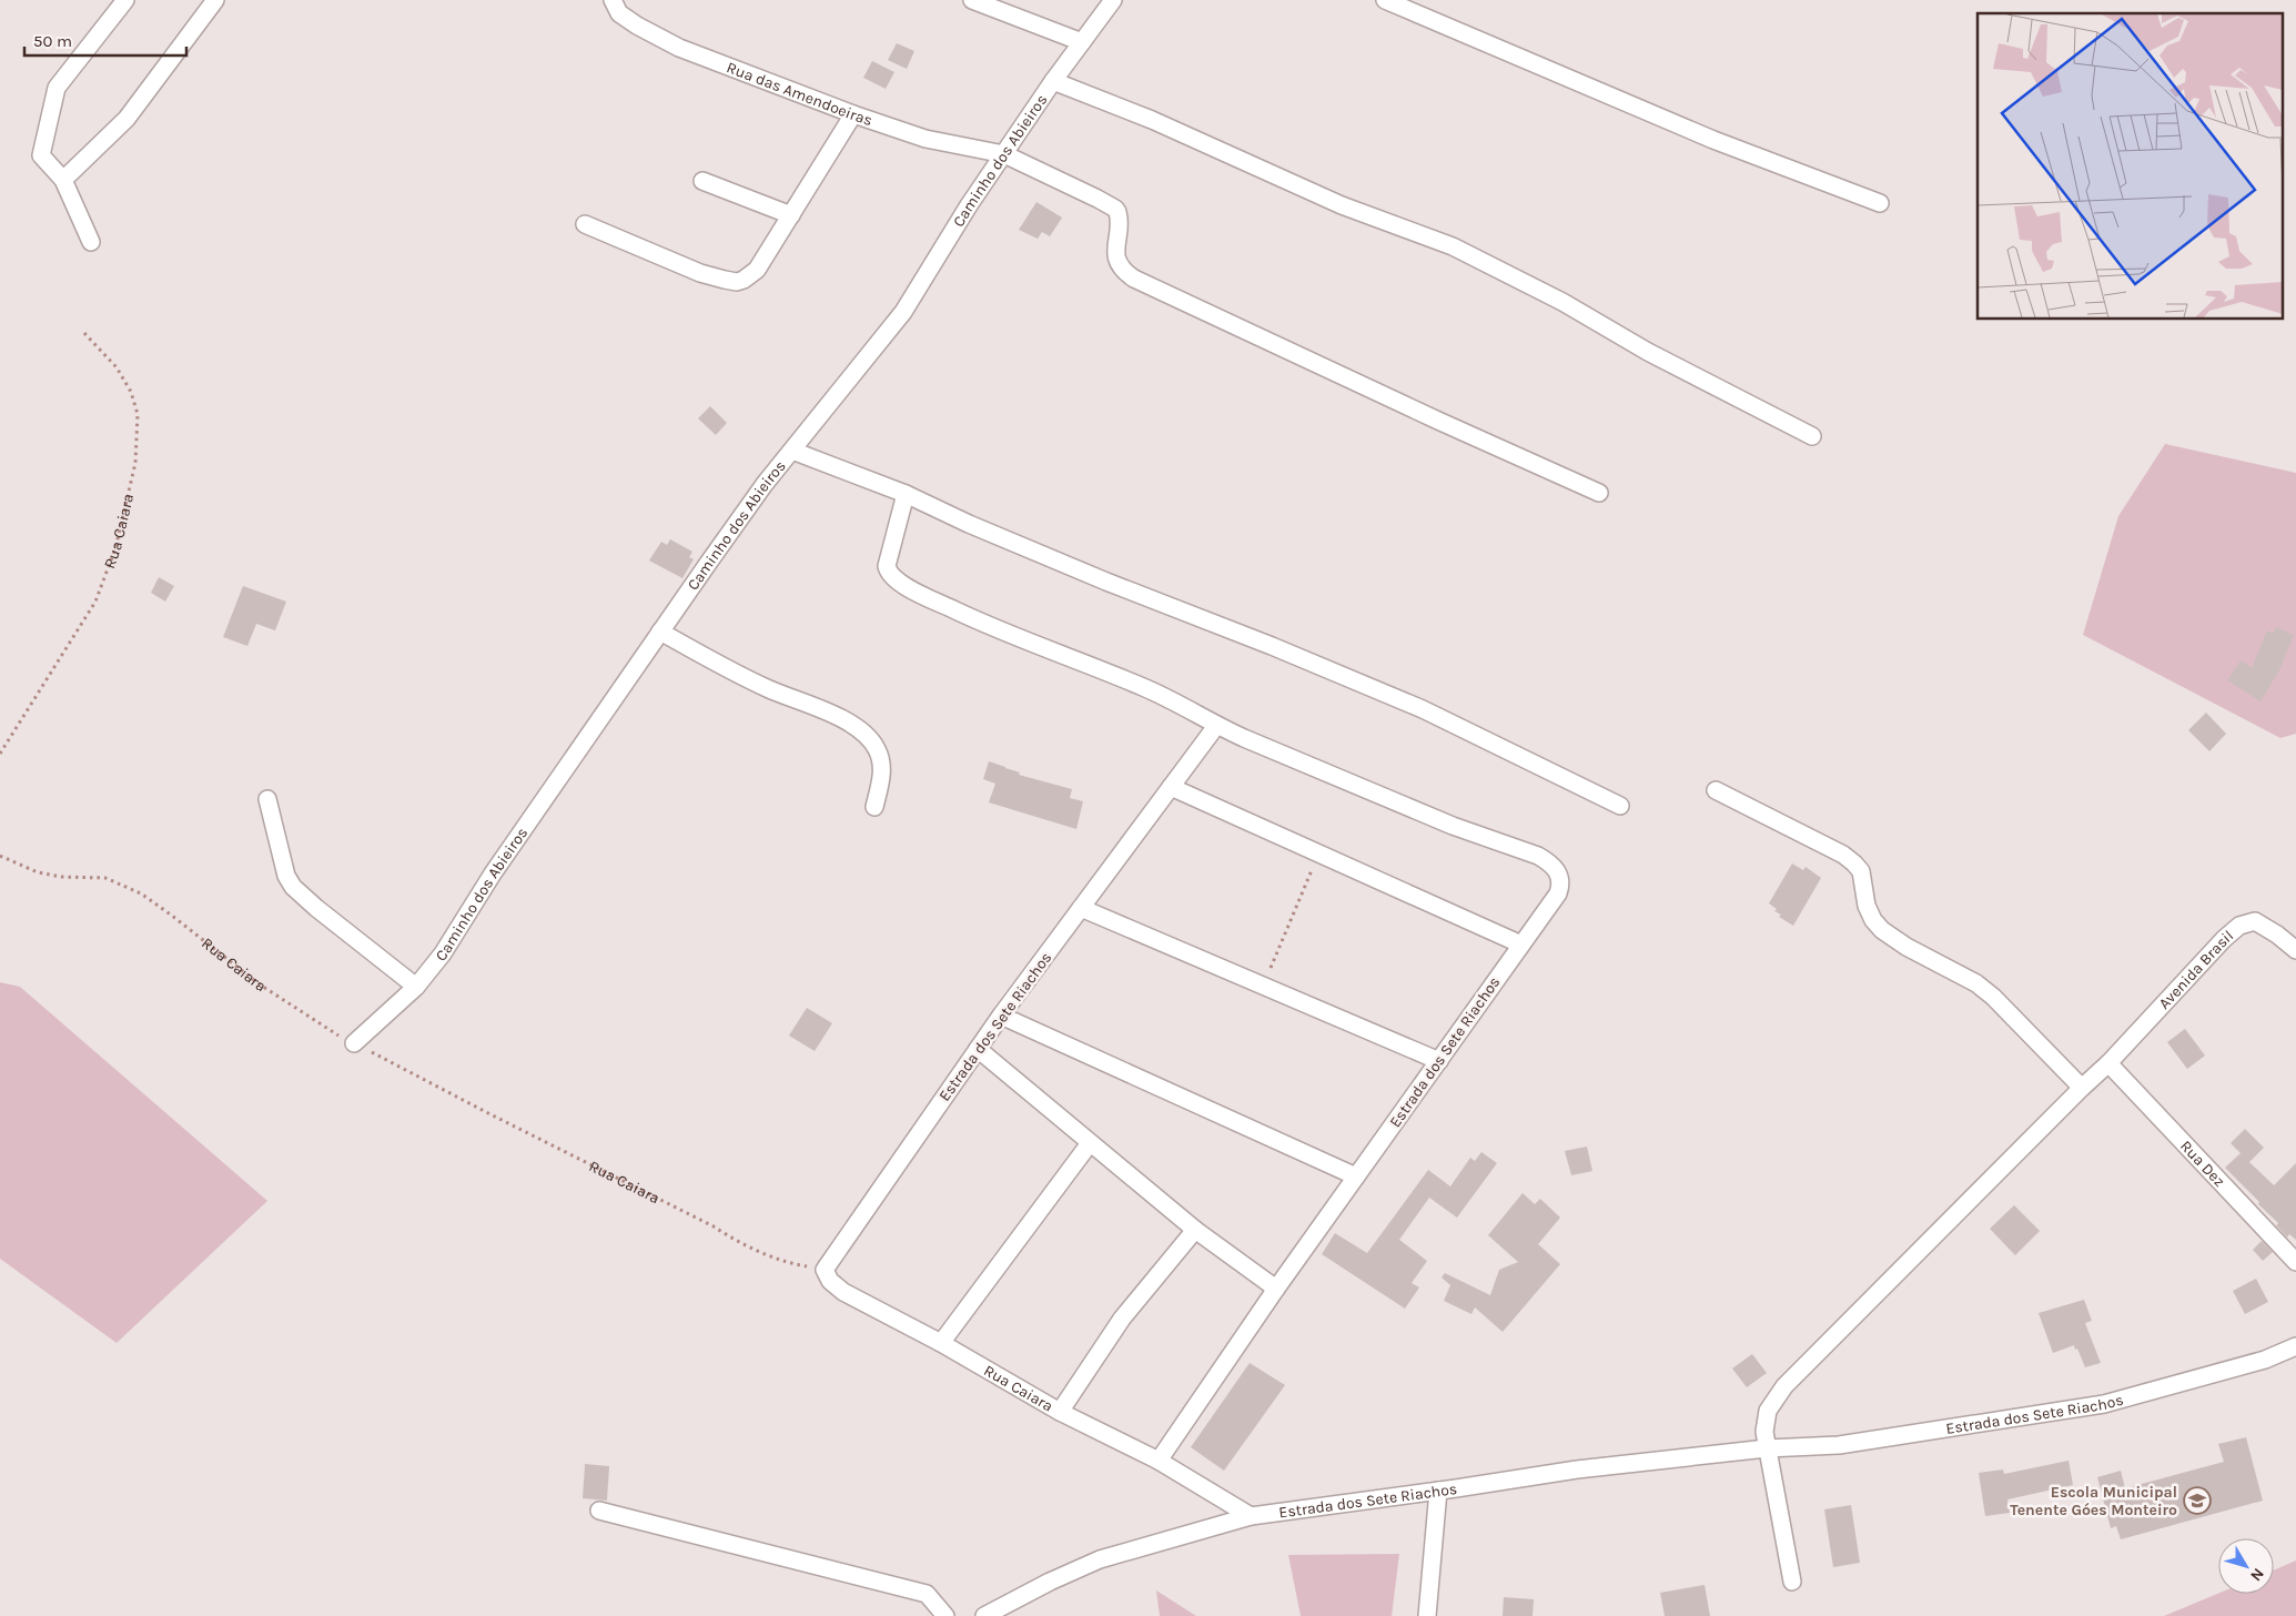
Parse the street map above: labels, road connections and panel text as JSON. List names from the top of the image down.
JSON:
{
  "streets": {
    "street": [
      "Rua das Amendoeiras",
      "Caminho dos Abieiros",
      "Rua Caiara",
      "Avenida Brasil",
      "Estrada dos Sete Riachos",
      "Rua Dez"
    ]
  },
  "crossings": [
    ["Rua das Amendoeiras", "Caminho dos Abieiros"],
    ["Caminho dos Abieiros", "Rua Caiara"],
    ["Rua Caiara", "Estrada dos Sete Riachos"],
    ["Avenida Brasil", "Rua Dez"]
  ],
  "places": {
    "school or university": ["Escola Municipal Tenente Góes Monteiro"]
  },
  "scale_bar": "50 m",
  "north": "bottom right"
}
